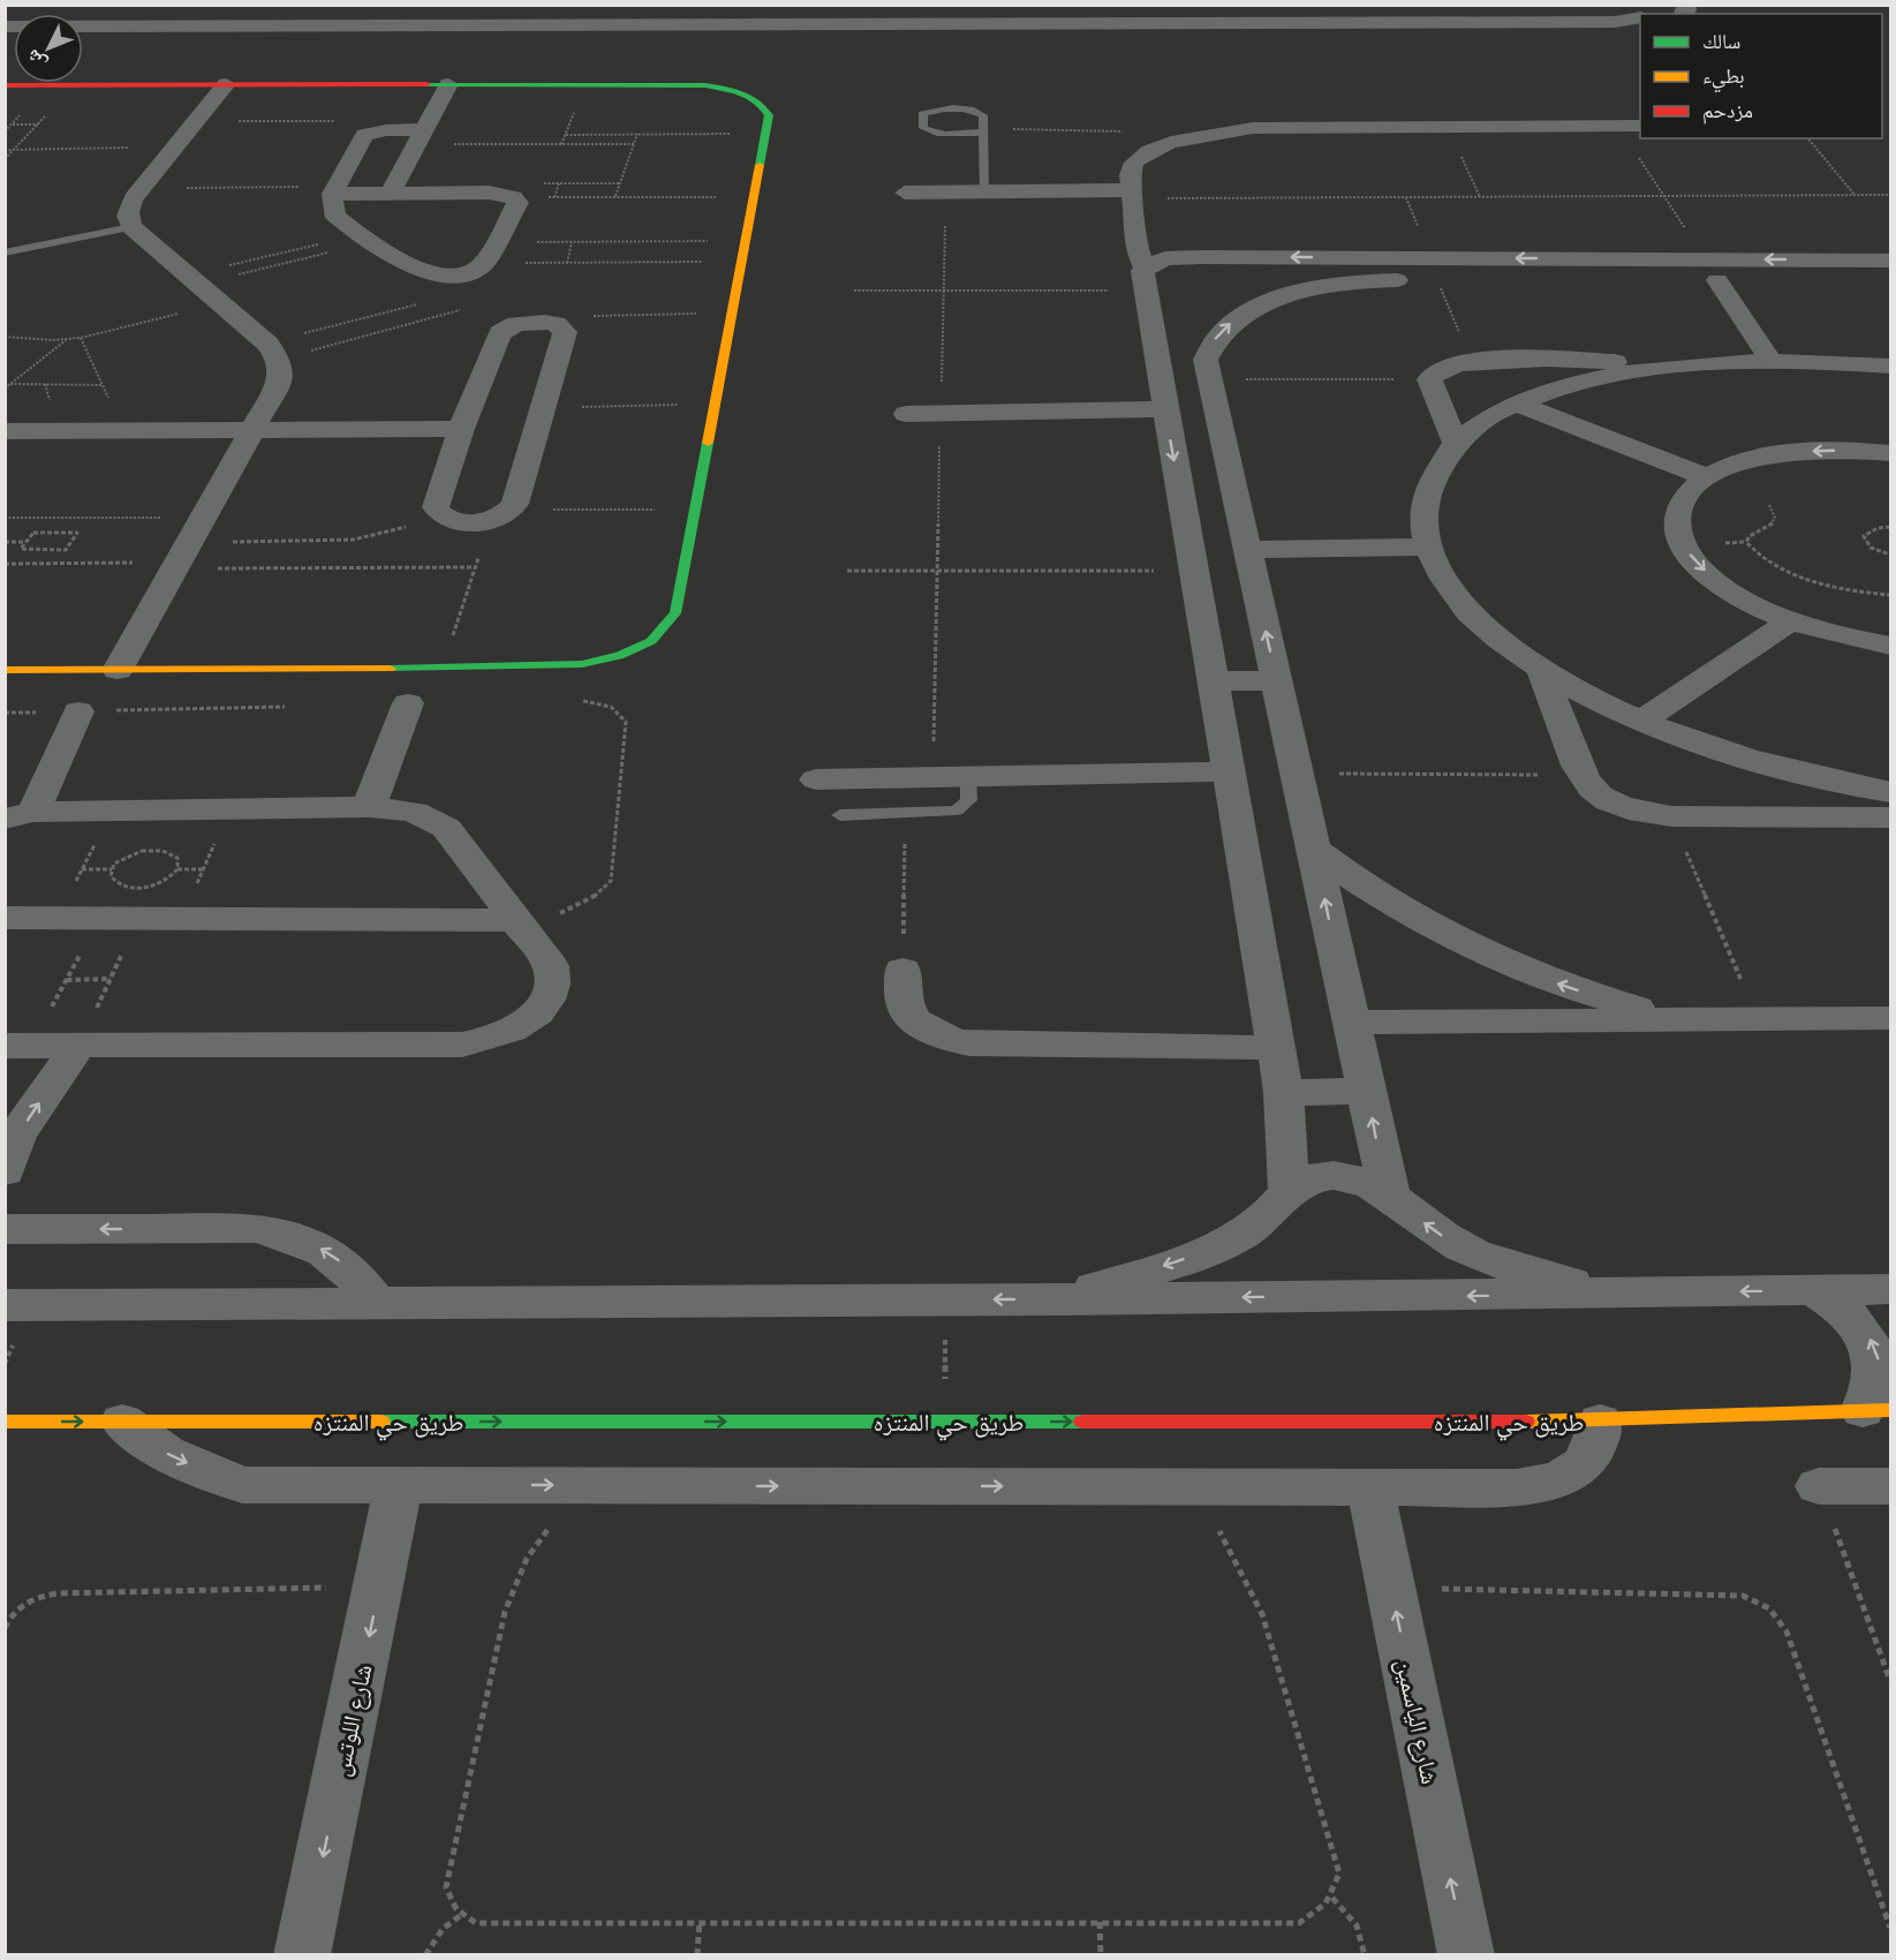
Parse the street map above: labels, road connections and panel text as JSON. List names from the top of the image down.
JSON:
{
  "streets": {
    "street": ["طريق حي المنتزه", "شارع اللوتس", "شارع الياسمين"]
  },
  "one_way": ["شارع اللوتس", "شارع الياسمين"],
  "legend": ["سالك", "بطيء", "مزدحم"],
  "north": "bottom left"
}
